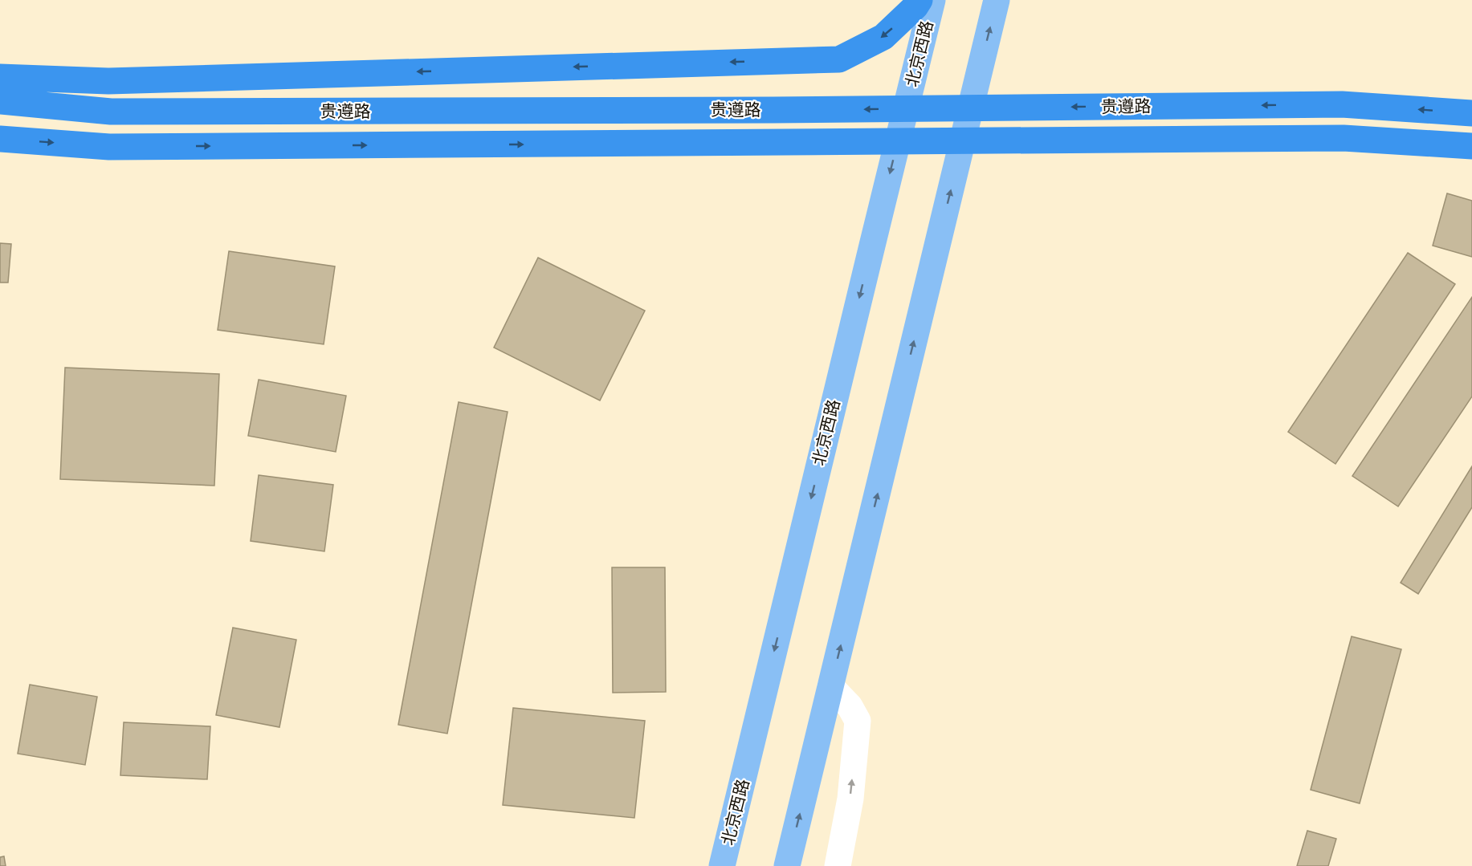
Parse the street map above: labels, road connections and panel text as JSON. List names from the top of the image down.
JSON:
{
  "streets": {
    "highway": ["贵遵路"],
    "main road": ["北京西路"]
  }
}
